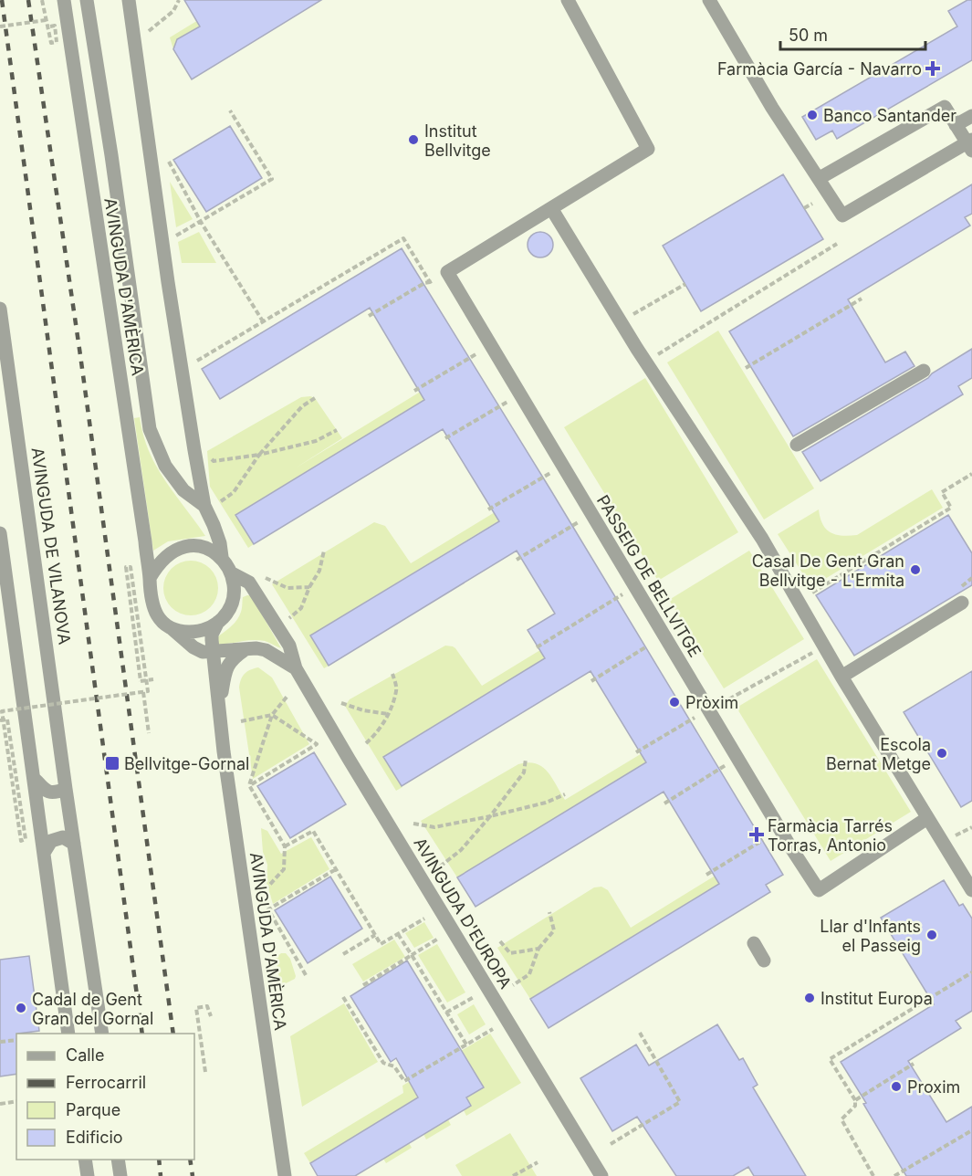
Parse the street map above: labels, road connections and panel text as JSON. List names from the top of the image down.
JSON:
{
  "streets": {
    "street": [
      "AVINGUDA D'AMÈRICA",
      "AVINGUDA DE VILANOVA",
      "PASSEIG DE BELLVITGE",
      "AVINGUDA D'EUROPA"
    ]
  },
  "crossings": [
    ["AVINGUDA D'AMÈRICA", "AVINGUDA D'EUROPA"]
  ],
  "places": {
    "health": ["Farmàcia García - Navarro", "Farmàcia Tarrés Torras, Antonio"],
    "other": [
      "Banco Santander",
      "Institut Bellvitge",
      "Casal De Gent Gran Bellvitge - L'Ermita",
      "Pròxim",
      "Escola Bernat Metge",
      "Llar d'Infants el Passeig",
      "Institut Europa",
      "Cadal de Gent Gran del Gornal",
      "Proxim"
    ],
    "transit": ["Bellvitge-Gornal"]
  },
  "legend": [
    "Calle",
    "Ferrocarril",
    "Parque",
    "Edificio"
  ],
  "scale_bar": "50 m"
}
